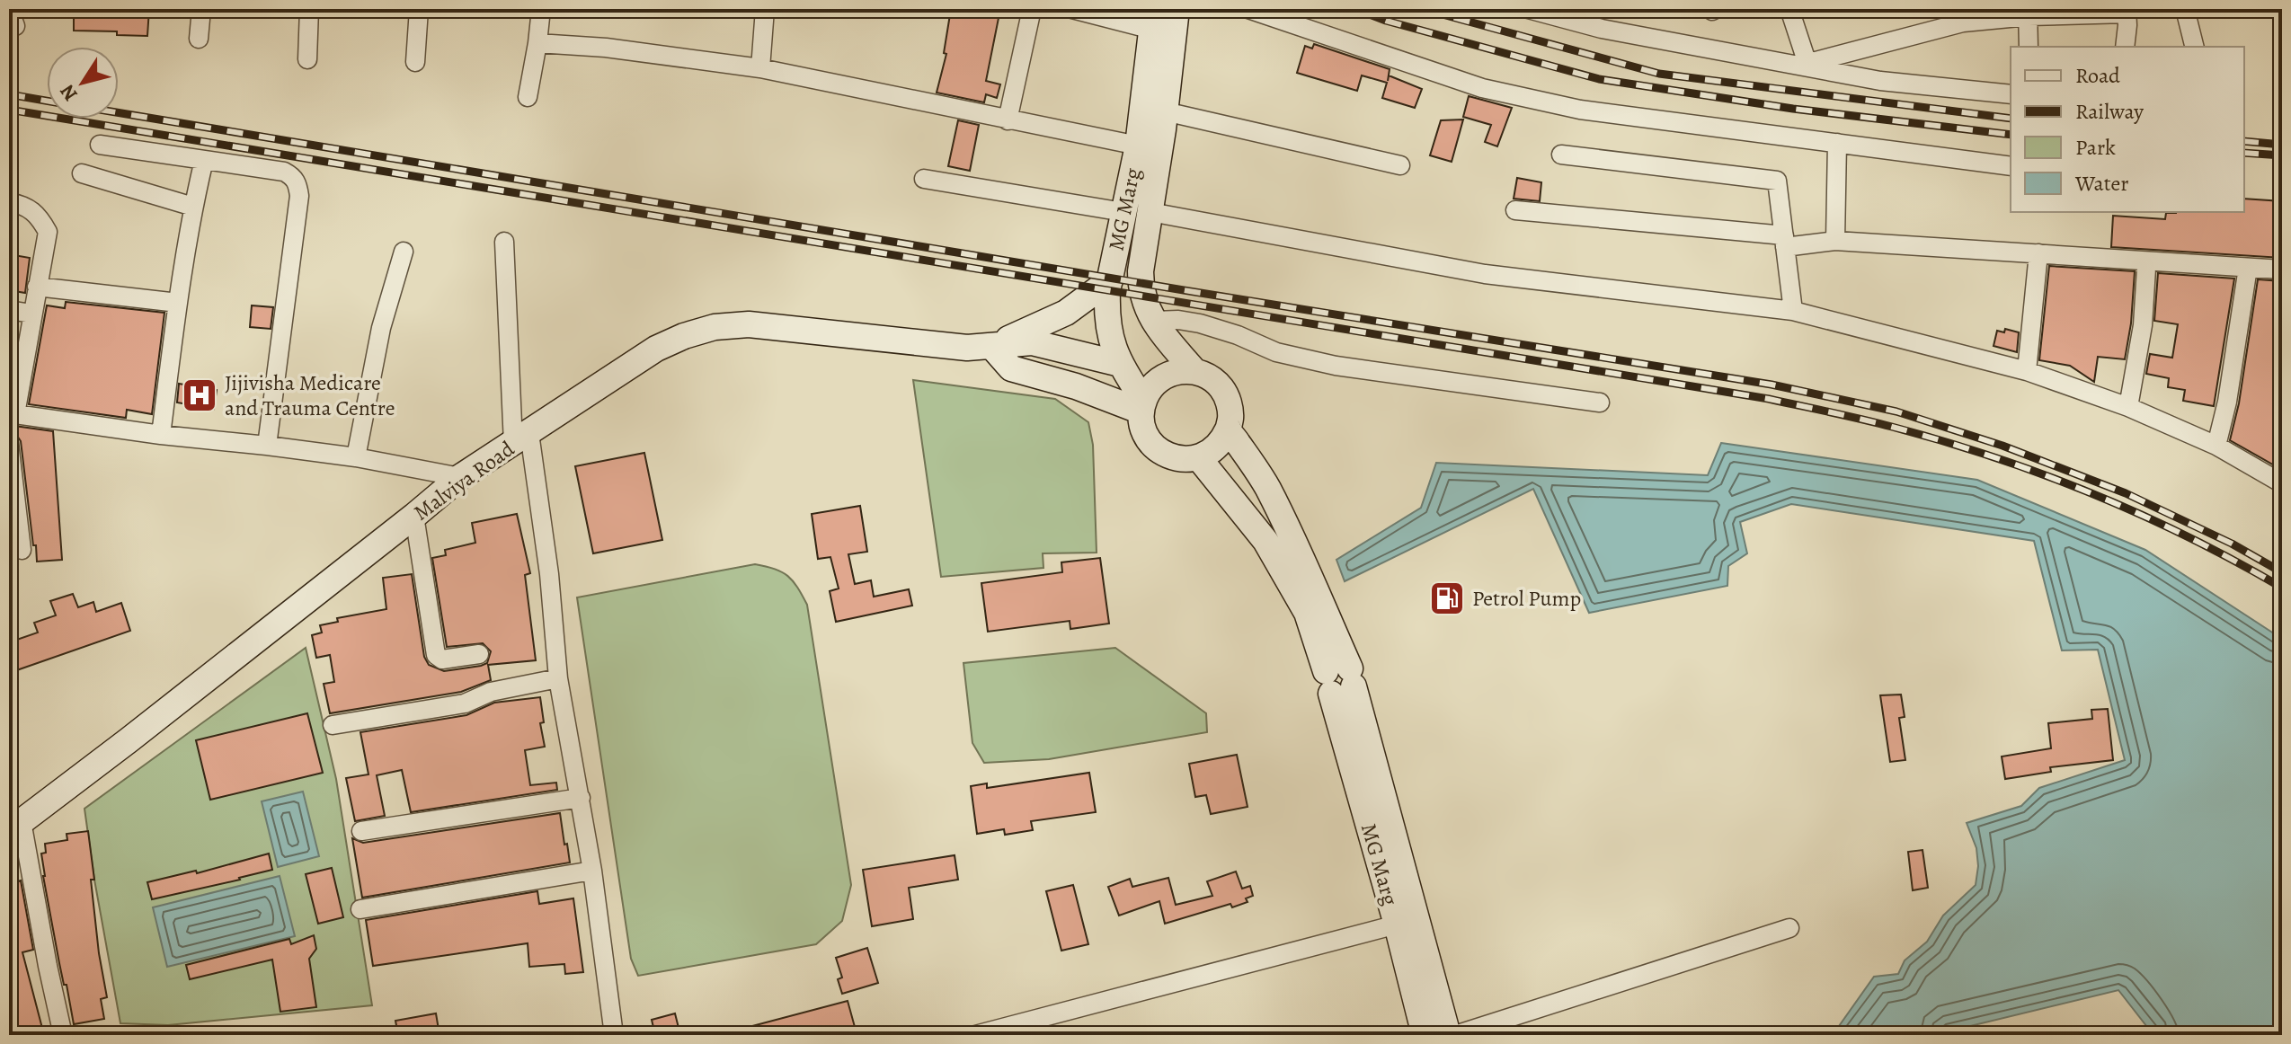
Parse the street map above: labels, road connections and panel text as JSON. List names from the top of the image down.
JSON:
{
  "streets": {
    "main road": ["MG Marg", "Malviya Road"]
  },
  "crossings": [
    ["MG Marg", "Malviya Road"]
  ],
  "places": {
    "hospital": ["Jijivisha Medicare and Trauma Centre"],
    "fuel station": ["Petrol Pump"]
  },
  "legend": [
    "Road",
    "Railway",
    "Park",
    "Water"
  ],
  "north": "bottom left"
}
